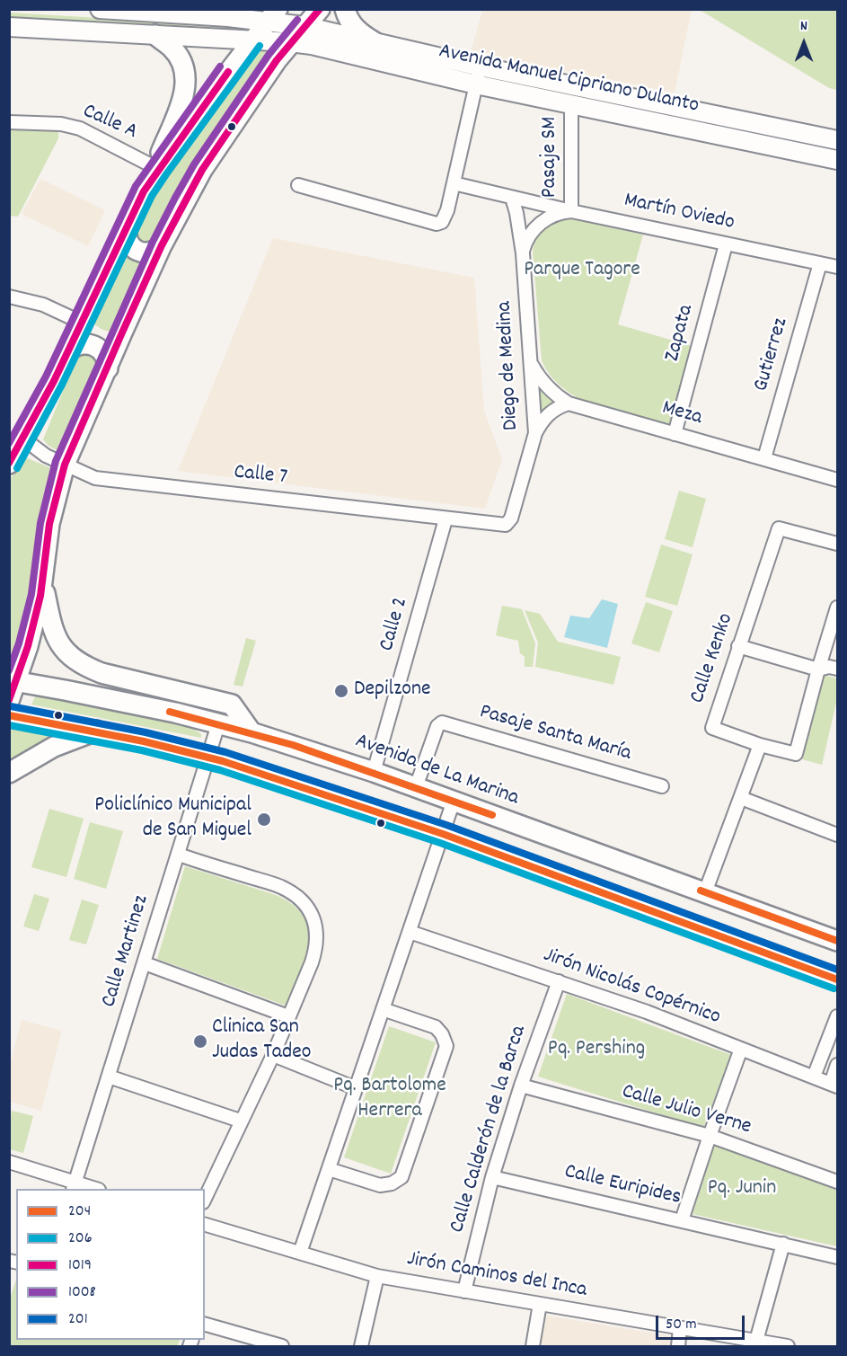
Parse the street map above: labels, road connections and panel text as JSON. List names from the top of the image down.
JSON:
{
  "streets": {
    "main road": ["Avenida Manuel Cipriano Dulanto", "Avenida de La Marina"],
    "street": [
      "Calle A",
      "Pasaje SM",
      "Martín Oviedo",
      "Zapata",
      "Gutierrez",
      "Diego de Medina",
      "Meza",
      "Calle 7",
      "Calle 2",
      "Calle Kenko",
      "Pasaje Santa María",
      "Calle Martinez",
      "Jirón Nicolás Copérnico",
      "Calle Julio Verne",
      "Calle Calderón de la Barca",
      "Calle Euripides",
      "Jirón Caminos del Inca"
    ]
  },
  "crossings": [
    ["Avenida Manuel Cipriano Dulanto", "Pasaje SM"],
    ["Pasaje SM", "Martín Oviedo"],
    ["Martín Oviedo", "Zapata"],
    ["Martín Oviedo", "Gutierrez"],
    ["Martín Oviedo", "Diego de Medina"],
    ["Zapata", "Meza"],
    ["Gutierrez", "Meza"],
    ["Diego de Medina", "Meza"],
    ["Diego de Medina", "Calle 7"],
    ["Calle 7", "Calle 2"],
    ["Calle 2", "Avenida de La Marina"],
    ["Pasaje Santa María", "Avenida de La Marina"],
    ["Avenida de La Marina", "Calle Martinez"],
    ["Jirón Nicolás Copérnico", "Calle Calderón de la Barca"],
    ["Calle Julio Verne", "Calle Calderón de la Barca"],
    ["Calle Calderón de la Barca", "Calle Euripides"],
    ["Calle Calderón de la Barca", "Jirón Caminos del Inca"]
  ],
  "parks": [
    "Parque Tagore",
    "Pq. Pershing",
    "Pq. Bartolome Herrera",
    "Pq. Junin"
  ],
  "places": ["Depilzone", "Policlínico Municipal de San Miguel", "Clinica San Judas Tadeo"],
  "lines": [
    "transit line 1019",
    "transit line 1008",
    "transit line 206",
    "transit line 201",
    "transit line 204"
  ],
  "legend": [
    "204",
    "206",
    "1019",
    "1008",
    "201"
  ],
  "scale_bar": "50 m",
  "north": "top"
}
